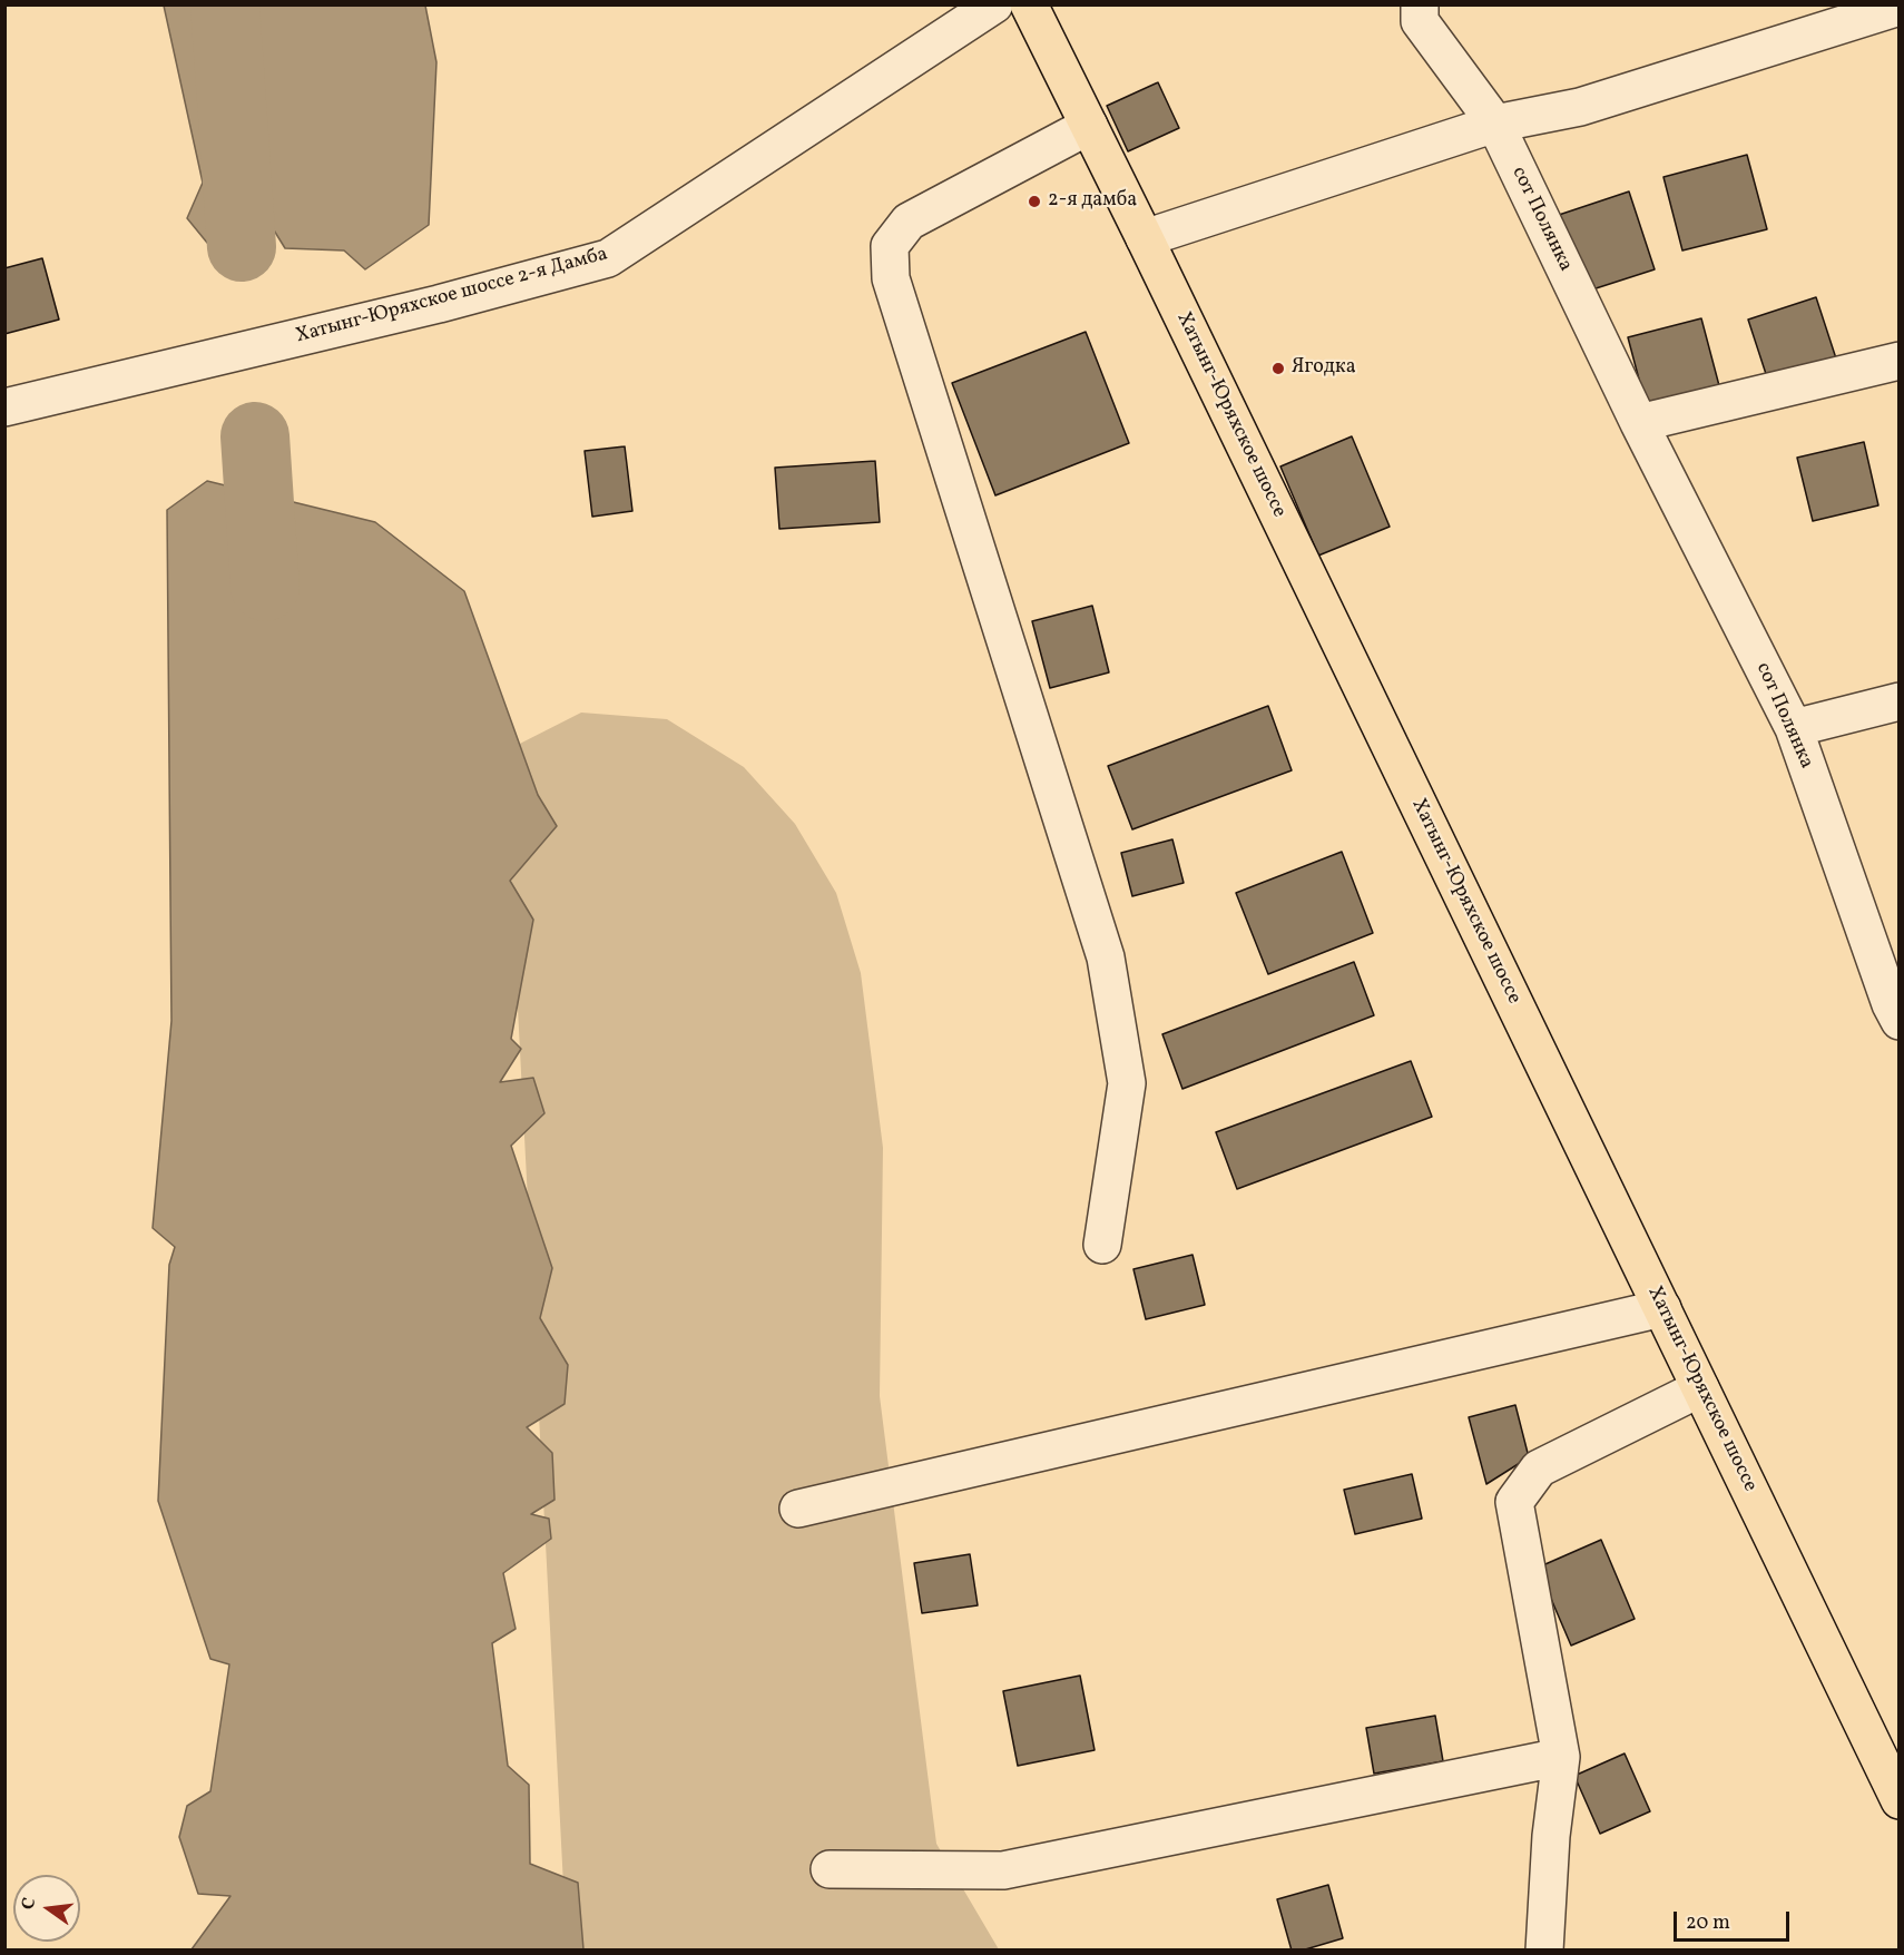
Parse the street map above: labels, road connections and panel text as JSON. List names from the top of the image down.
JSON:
{
  "streets": {
    "main road": ["Хатынг-Юряхское шоссе"],
    "street": ["сот Полянка", "Хатынг-Юряхское шоссе 2-я Дамба"]
  },
  "places": ["2-я дамба", "Ягодка"],
  "scale_bar": "20 m",
  "north": "left"
}
